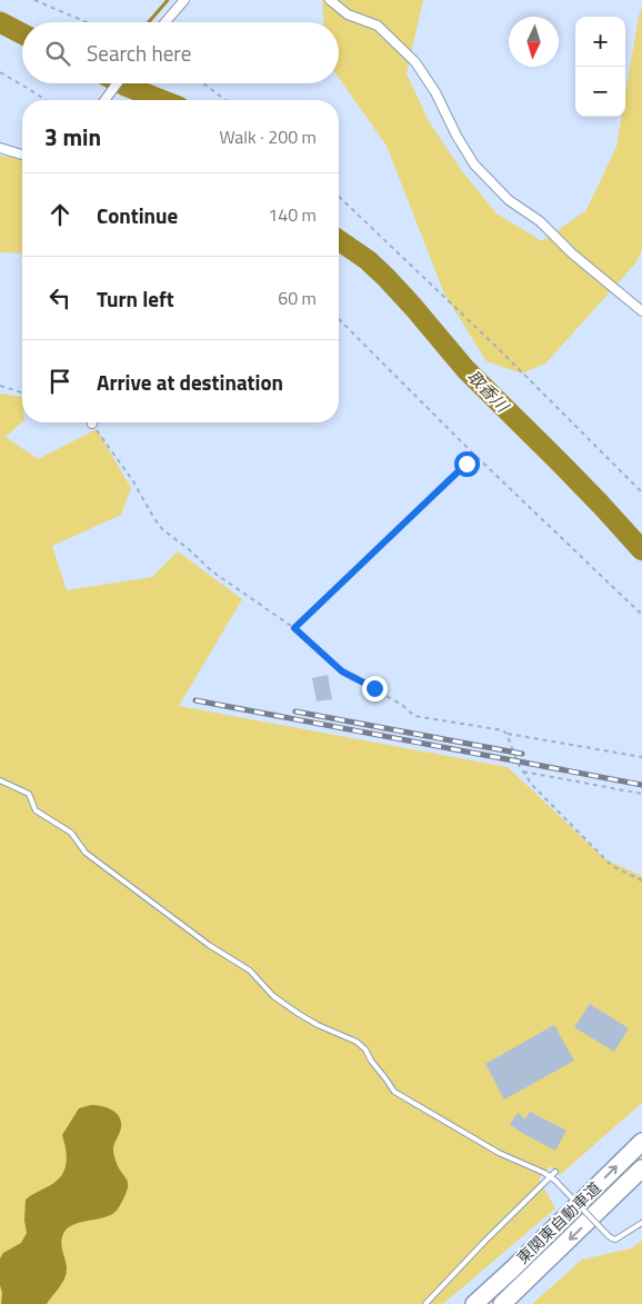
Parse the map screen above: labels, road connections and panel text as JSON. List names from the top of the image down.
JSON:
{
  "streets": {
    "highway": ["東関東自動車道"]
  },
  "water": ["取香川"],
  "north": "bottom",
  "page": {
    "map_buttons": ["+", "−"],
    "search": "Search here",
    "heading": ["3 min", "Walk · 200 m"],
    "list": [
      ["Continue", "140 m"],
      ["Turn left", "60 m"],
      "Arrive at destination"
    ]
  }
}
